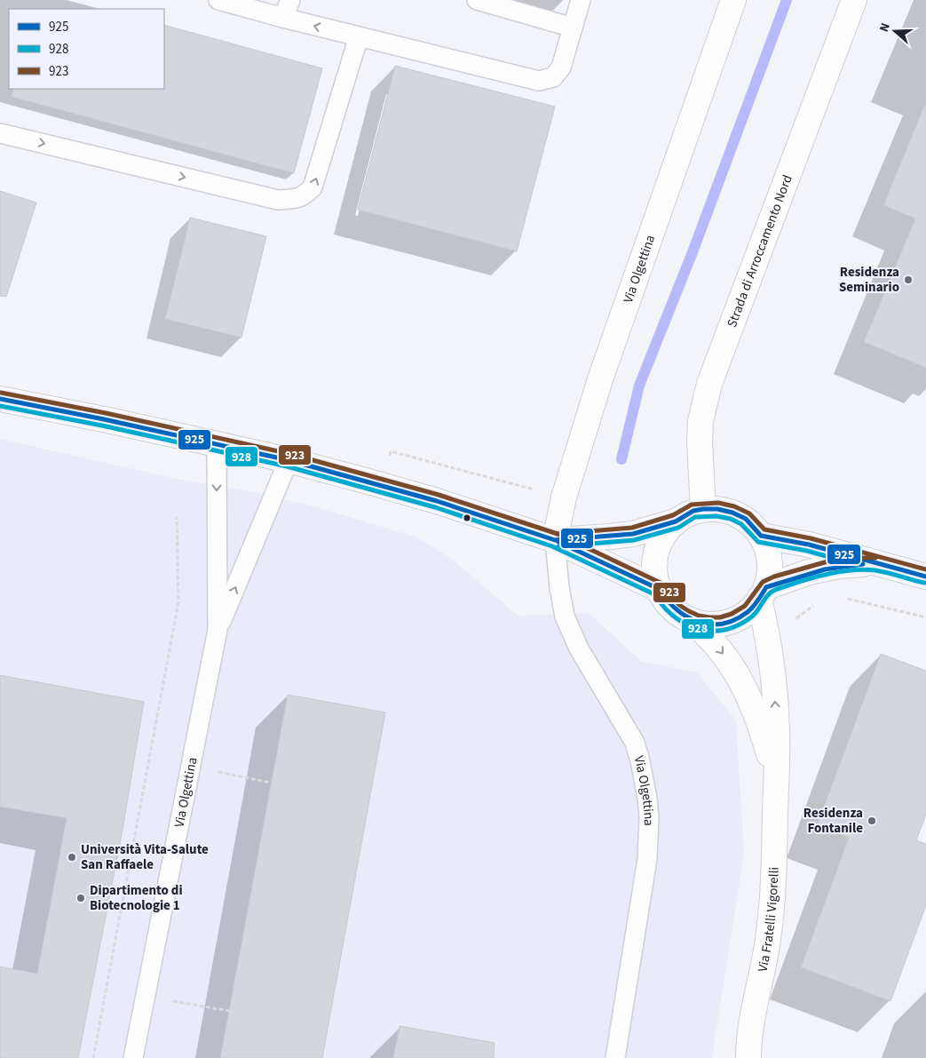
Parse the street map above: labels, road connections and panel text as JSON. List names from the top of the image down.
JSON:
{
  "streets": {
    "street": ["Strada di Arroccamento Nord", "Via Olgettina", "Via Fratelli Vigorelli"]
  },
  "crossings": [
    ["Strada di Arroccamento Nord", "Via Fratelli Vigorelli"]
  ],
  "places": [
    "Residenza Seminario",
    "Residenza Fontanile",
    "Università Vita-Salute San Raffaele",
    "Dipartimento di Biotecnologie 1"
  ],
  "lines": ["transit line 923", "transit line 925", "transit line 928"],
  "legend": ["925", "928", "923"],
  "north": "left"
}
